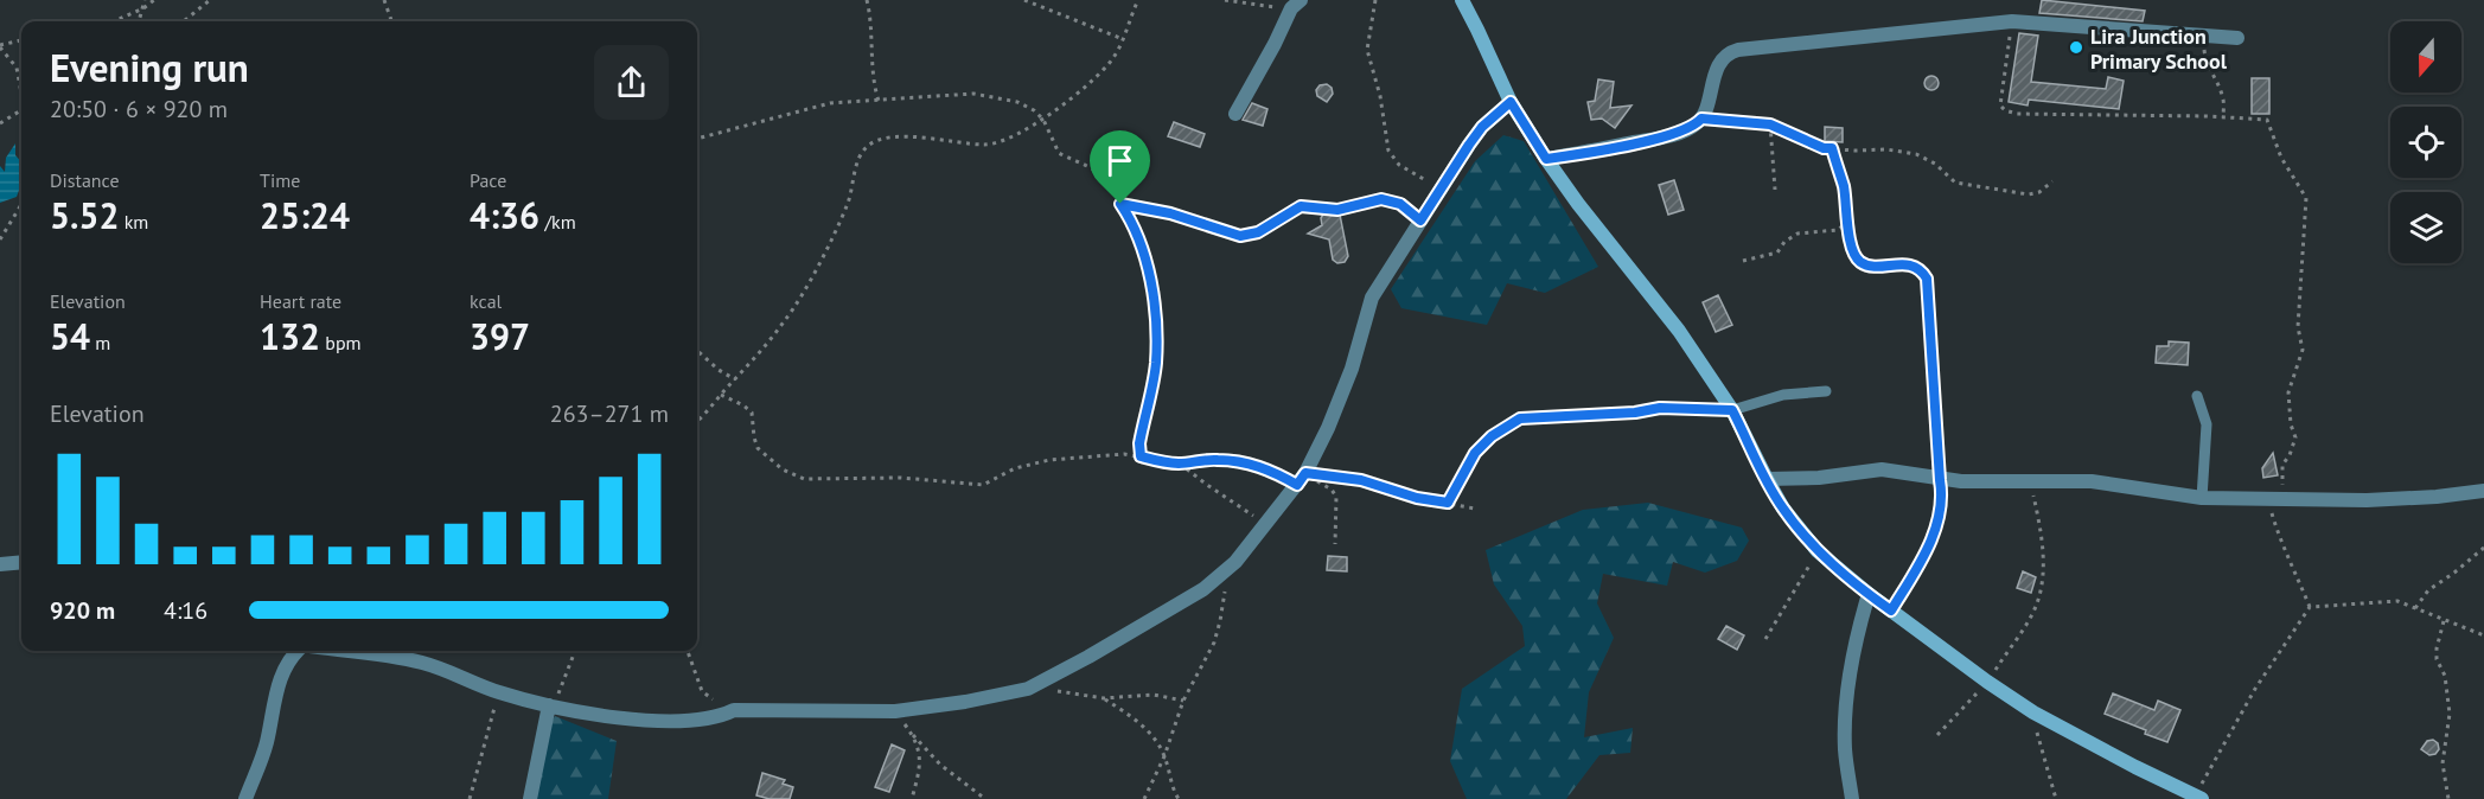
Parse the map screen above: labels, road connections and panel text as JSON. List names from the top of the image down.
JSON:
{
  "places": ["Lira Junction Primary School"],
  "north": "bottom",
  "page": {
    "heading": ["Evening run", "20:50 · 6 × 920 m"],
    "stats": [
      ["Distance", "5.52 km"],
      ["Time", "25:24"],
      ["Pace", "4:36 /km"],
      ["Elevation", "54 m"],
      ["Heart rate", "132 bpm"],
      ["kcal", "397"]
    ],
    "chart": ["Elevation", "263–271 m"],
    "list": [
      {
        "name": "920 m",
        "note": "4:16"
      }
    ]
  }
}
